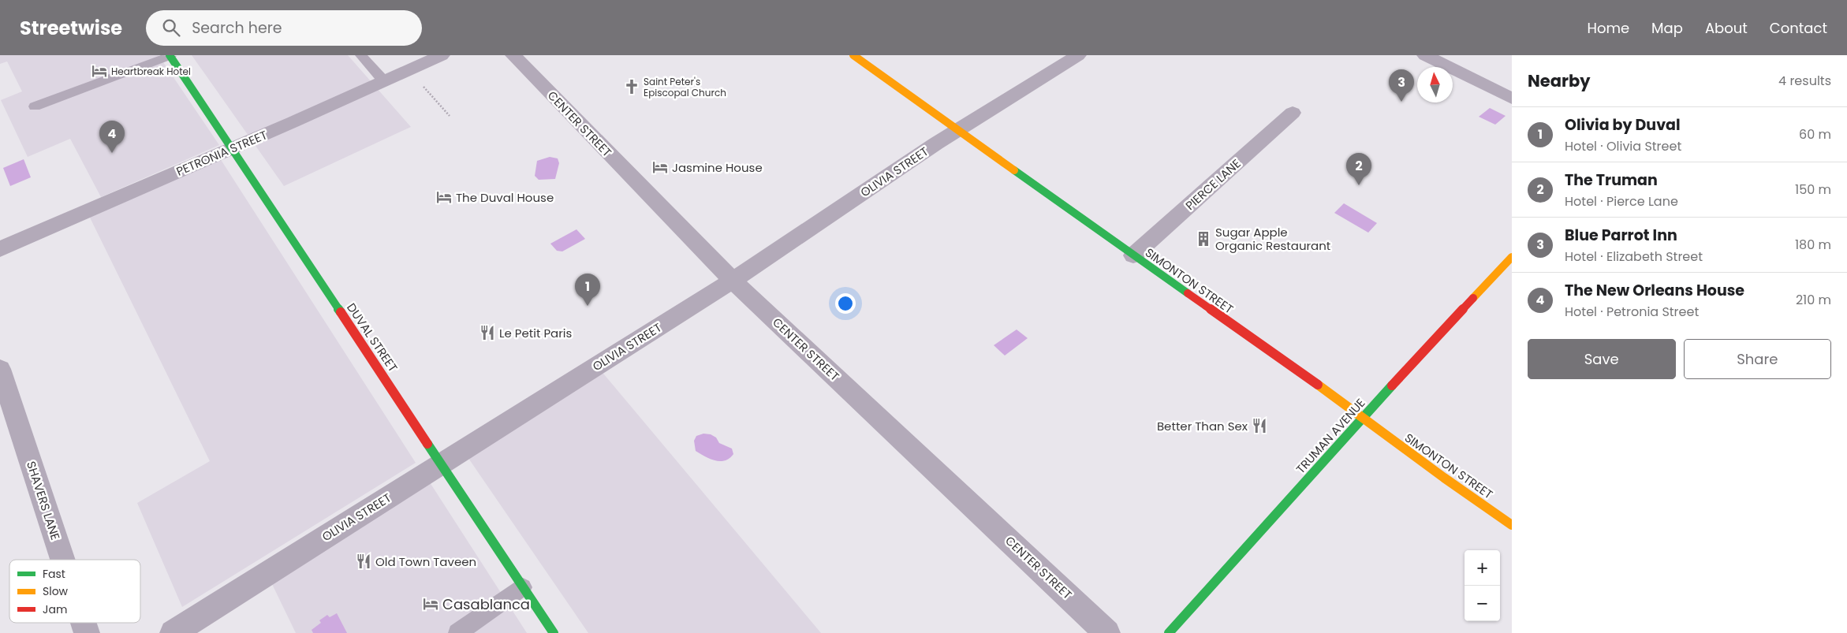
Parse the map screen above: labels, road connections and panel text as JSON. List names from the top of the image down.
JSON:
{
  "streets": {
    "street": [
      "CENTER STREET",
      "PETRONIA STREET",
      "OLIVIA STREET",
      "PIERCE LANE",
      "SIMONTON STREET",
      "DUVAL STREET",
      "TRUMAN AVENUE",
      "SHAVERS LANE"
    ]
  },
  "crossings": [
    ["CENTER STREET", "OLIVIA STREET"],
    ["PETRONIA STREET", "DUVAL STREET"],
    ["OLIVIA STREET", "SIMONTON STREET"],
    ["OLIVIA STREET", "DUVAL STREET"],
    ["PIERCE LANE", "SIMONTON STREET"],
    ["SIMONTON STREET", "TRUMAN AVENUE"]
  ],
  "places": {
    "hotel": [
      "Heartbreak Hotel",
      "Jasmine House",
      "The Duval House",
      "Casablanca"
    ],
    "church": ["Saint Peter's Episcopal Church"],
    "building": ["Sugar Apple Organic Restaurant"],
    "restaurant": ["Le Petit Paris", "Better Than Sex", "Old Town Taveen"]
  },
  "legend": ["Fast", "Slow", "Jam"],
  "north": "top",
  "page": {
    "header": "Streetwise",
    "search": "Search here",
    "nav": [
      "Home",
      "Map",
      "About",
      "Contact"
    ],
    "heading": ["Nearby", "4 results"],
    "pins": [
      "3",
      "4",
      "2",
      "1"
    ],
    "list": [
      {
        "mark": "1",
        "name": "Olivia by Duval",
        "note": "Hotel · Olivia Street",
        "value": "60 m"
      },
      {
        "mark": "2",
        "name": "The Truman",
        "note": "Hotel · Pierce Lane",
        "value": "150 m"
      },
      {
        "mark": "3",
        "name": "Blue Parrot Inn",
        "note": "Hotel · Elizabeth Street",
        "value": "180 m"
      },
      {
        "mark": "4",
        "name": "The New Orleans House",
        "note": "Hotel · Petronia Street",
        "value": "210 m"
      }
    ],
    "buttons": ["Save", "Share"],
    "map_buttons": ["+", "−"]
  }
}
